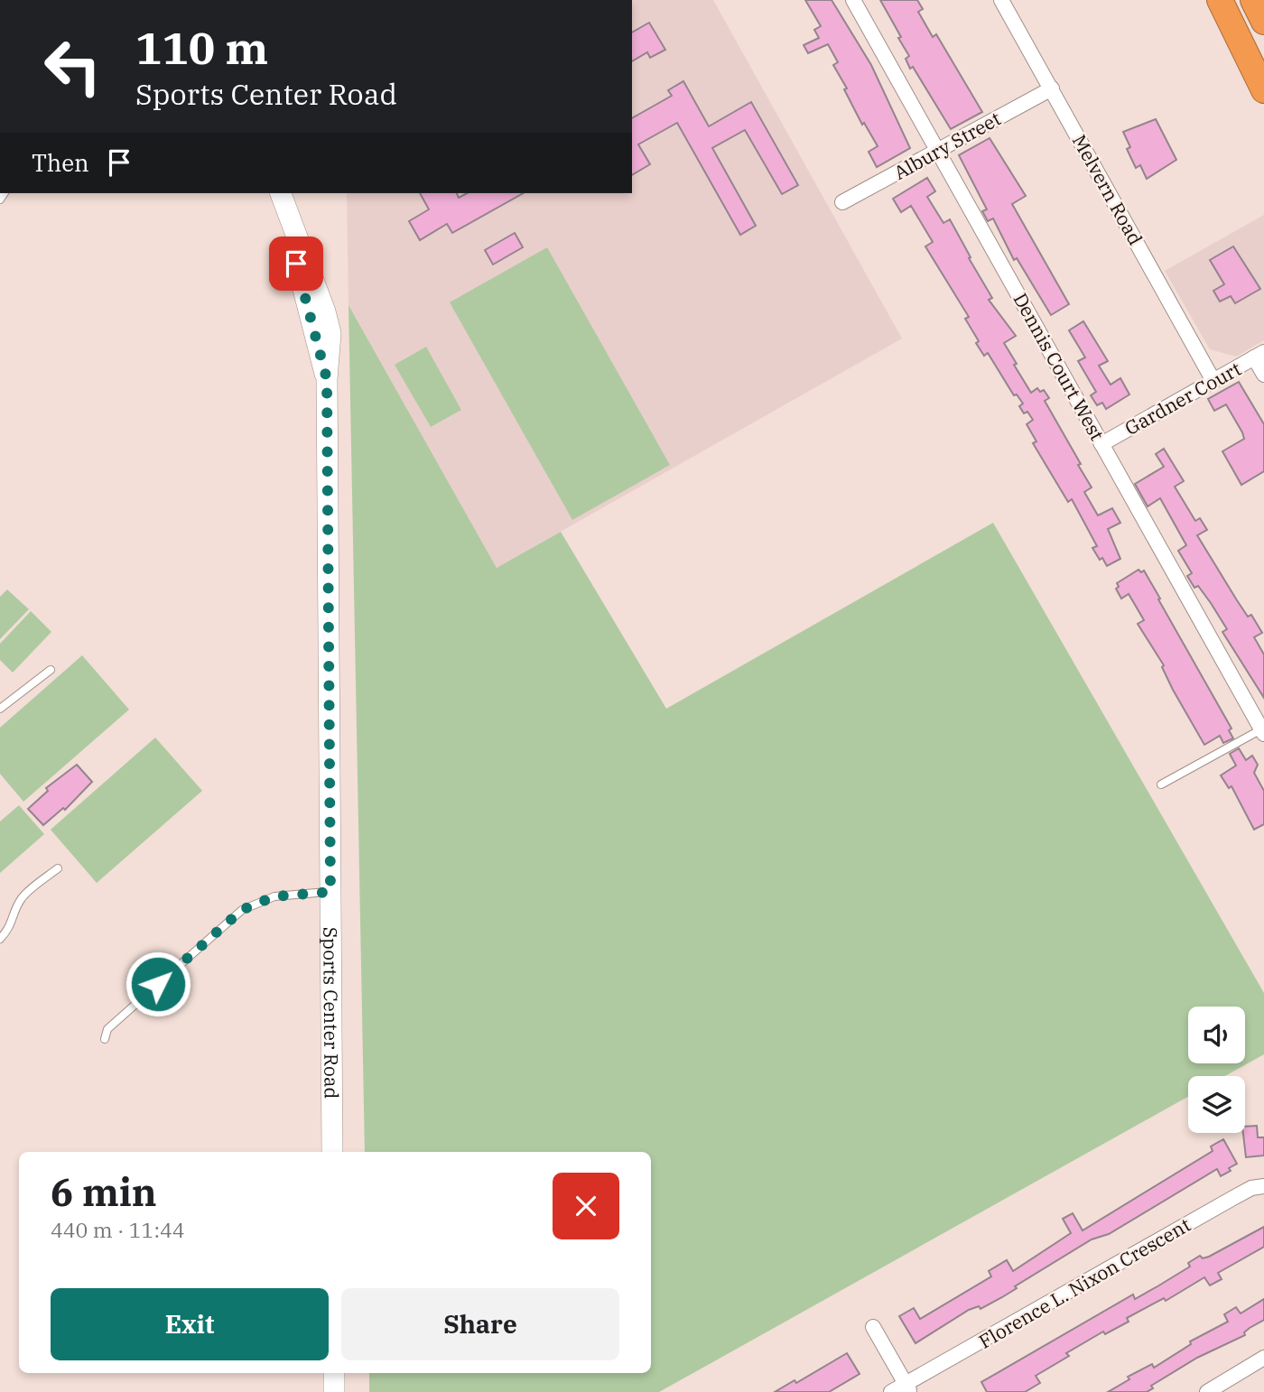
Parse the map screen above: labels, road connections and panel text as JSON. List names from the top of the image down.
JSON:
{
  "streets": {
    "main road": ["Sports Center Road"],
    "street": [
      "Albury Street",
      "Melvern Road",
      "Dennis Court West",
      "Gardner Court",
      "Florence L. Nixon Crescent"
    ]
  },
  "crossings": [
    ["Albury Street", "Melvern Road"],
    ["Albury Street", "Dennis Court West"],
    ["Melvern Road", "Gardner Court"],
    ["Dennis Court West", "Gardner Court"]
  ],
  "page": {
    "turn": ["110 m", "Sports Center Road"],
    "then": "Then",
    "heading": ["6 min", "440 m · 11:44"],
    "buttons": ["Exit", "Share"]
  }
}
